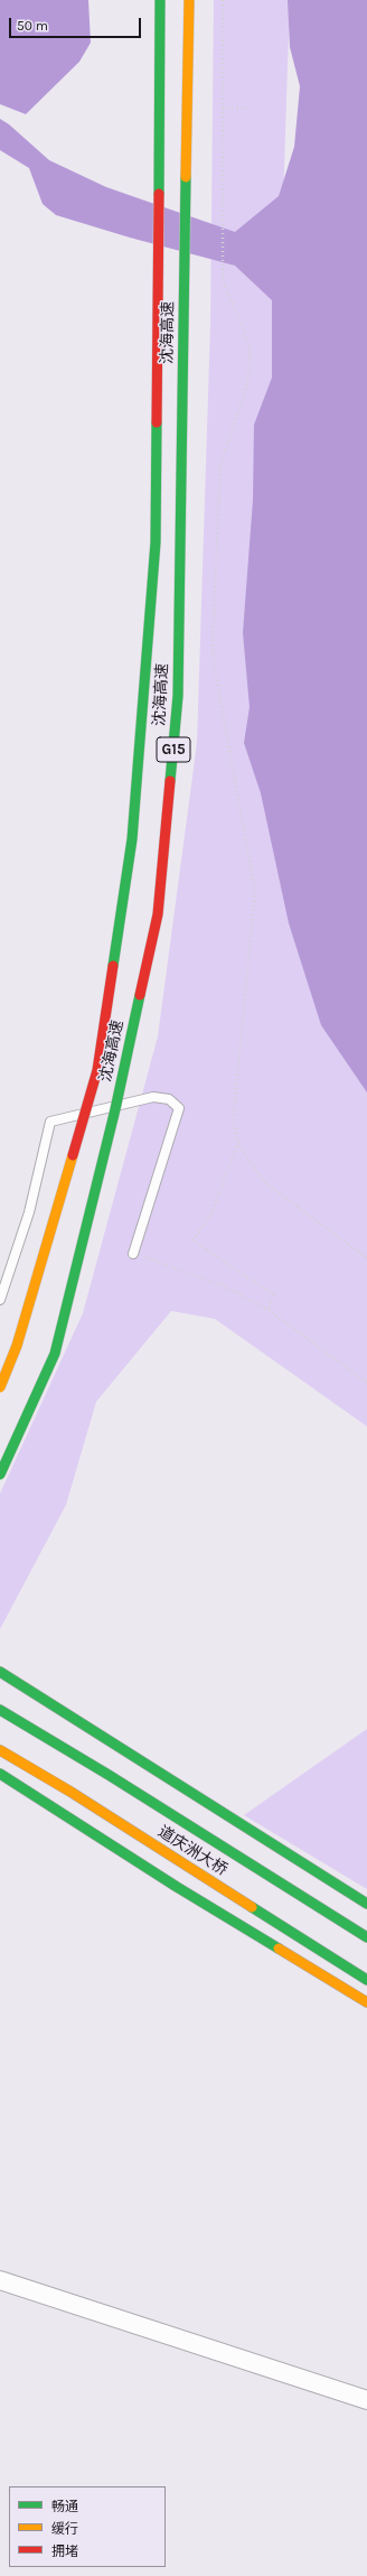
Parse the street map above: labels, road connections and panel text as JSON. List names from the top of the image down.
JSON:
{
  "streets": {
    "main road": ["沈海高速", "G15", "道庆洲大桥"]
  },
  "legend": ["畅通", "缓行", "拥堵"],
  "scale_bar": "50 m"
}
